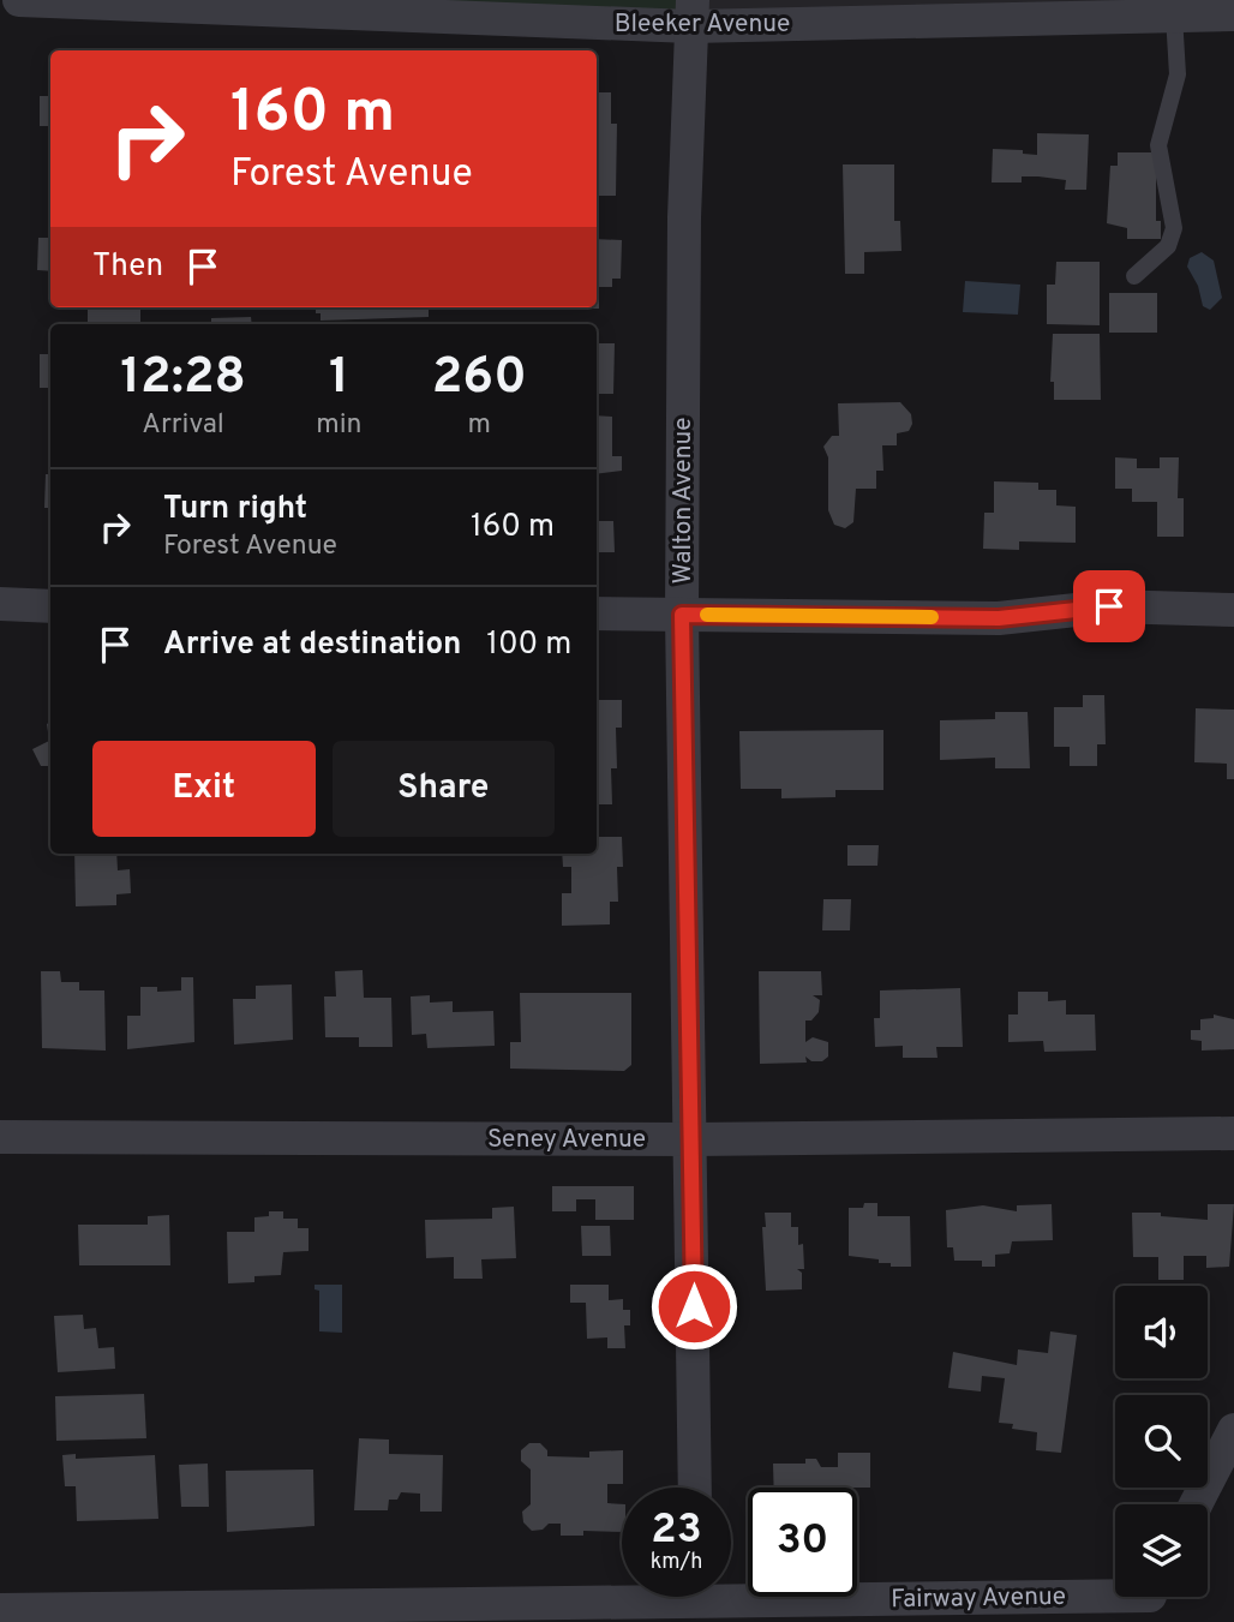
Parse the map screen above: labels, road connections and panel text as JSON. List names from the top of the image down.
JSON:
{
  "streets": {
    "street": [
      "Bleeker Avenue",
      "Walton Avenue",
      "Seney Avenue",
      "Fairway Avenue"
    ]
  },
  "crossings": [
    ["Bleeker Avenue", "Walton Avenue"],
    ["Walton Avenue", "Seney Avenue"]
  ],
  "page": {
    "turn": ["160 m", "Forest Avenue"],
    "then": "Then",
    "eta": [
      "12:28",
      "Arrival",
      "1",
      "min",
      "260",
      "m"
    ],
    "list": [
      {
        "name": "Turn right",
        "note": "Forest Avenue",
        "value": "160 m"
      },
      {
        "name": "Arrive at destination",
        "value": "100 m"
      }
    ],
    "buttons": ["Exit", "Share"],
    "speed": "23 km/h",
    "limit": "30"
  }
}
